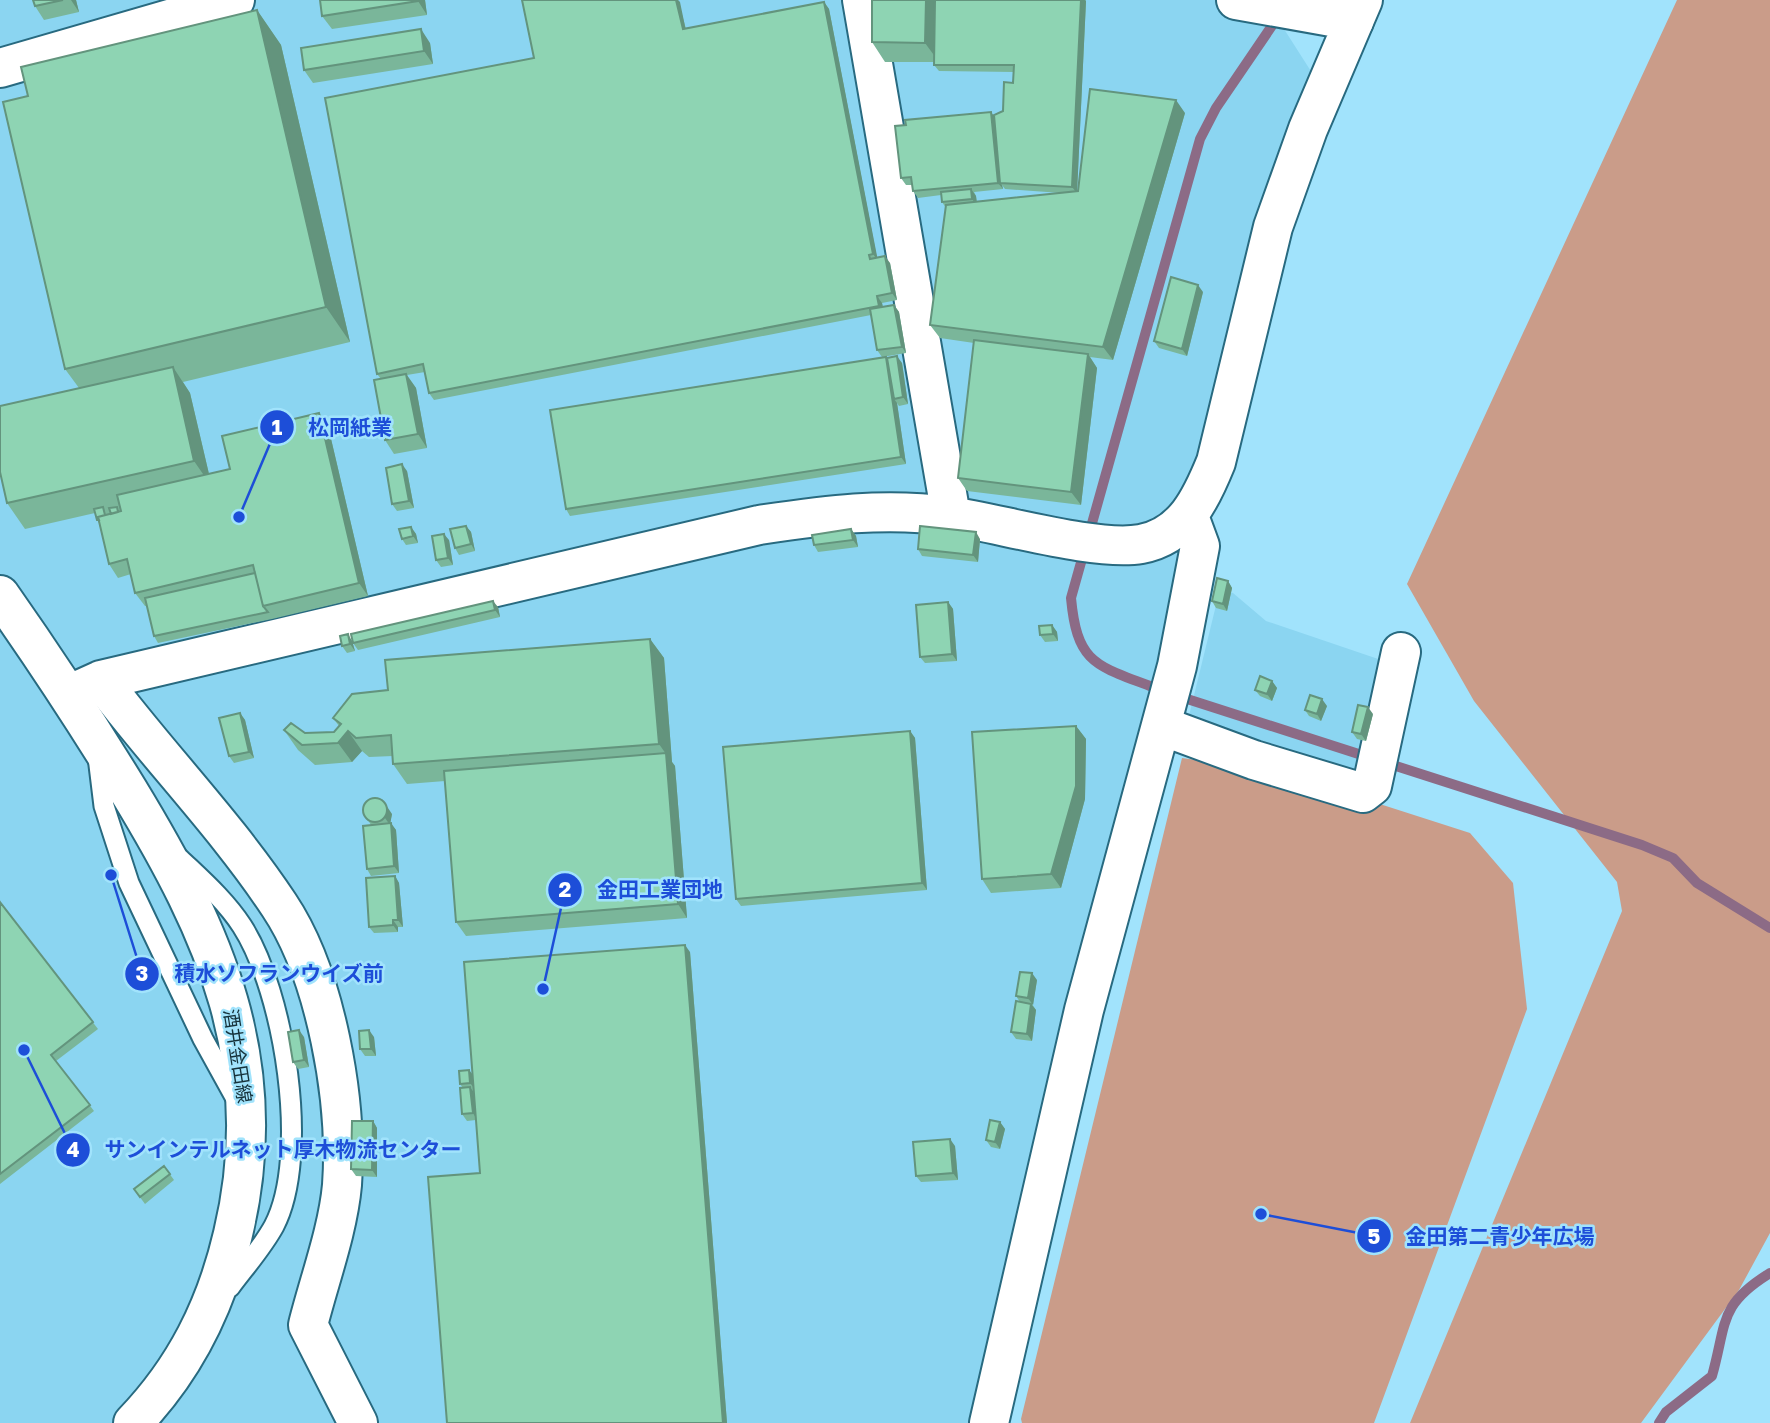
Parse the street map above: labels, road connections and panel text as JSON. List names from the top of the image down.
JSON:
{
  "streets": {
    "street": ["酒井金田線"]
  },
  "places": [
    "松岡紙業",
    "積水ソフランウイズ前",
    "金田工業団地",
    "サンインテルネット厚木物流センター",
    "金田第二青少年広場"
  ]
}
